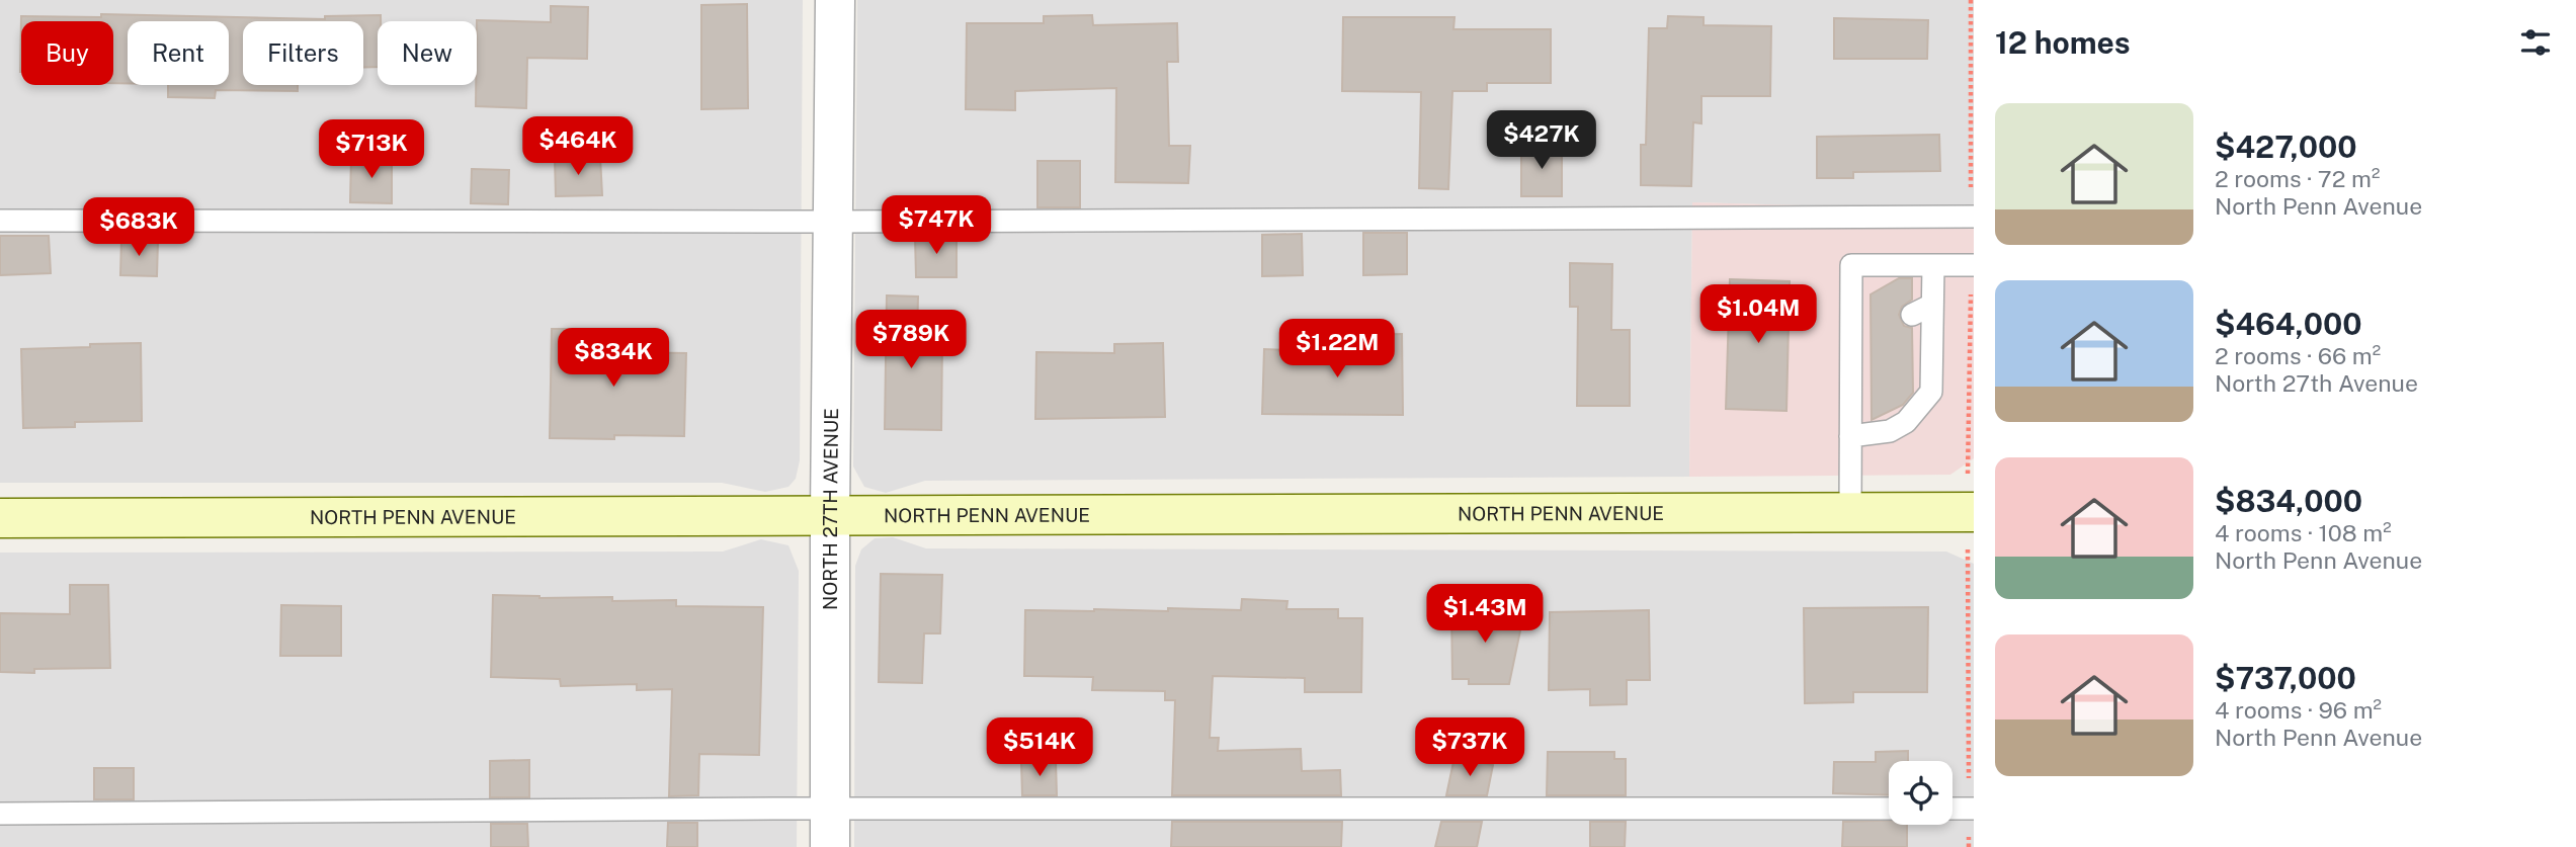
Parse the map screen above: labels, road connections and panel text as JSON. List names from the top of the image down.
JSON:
{
  "streets": {
    "main road": ["NORTH PENN AVENUE"],
    "street": ["NORTH 27TH AVENUE"]
  },
  "crossings": [
    ["NORTH 27TH AVENUE", "NORTH PENN AVENUE"]
  ],
  "page": {
    "heading": "12 homes",
    "chip": [
      "Buy",
      "Rent",
      "Filters",
      "New"
    ],
    "list": [
      {
        "name": "$427,000",
        "note": "2 rooms · 72 m² · North Penn Avenue"
      },
      {
        "name": "$464,000",
        "note": "2 rooms · 66 m² · North 27th Avenue"
      },
      {
        "name": "$834,000",
        "note": "4 rooms · 108 m² · North Penn Avenue"
      },
      {
        "name": "$737,000",
        "note": "4 rooms · 96 m² · North Penn Avenue"
      }
    ],
    "price": [
      "$427K",
      "$464K",
      "$713K",
      "$747K",
      "$683K",
      "$1.04M",
      "$789K",
      "$1.22M",
      "$834K",
      "$1.43M",
      "$514K",
      "$737K"
    ]
  }
}
